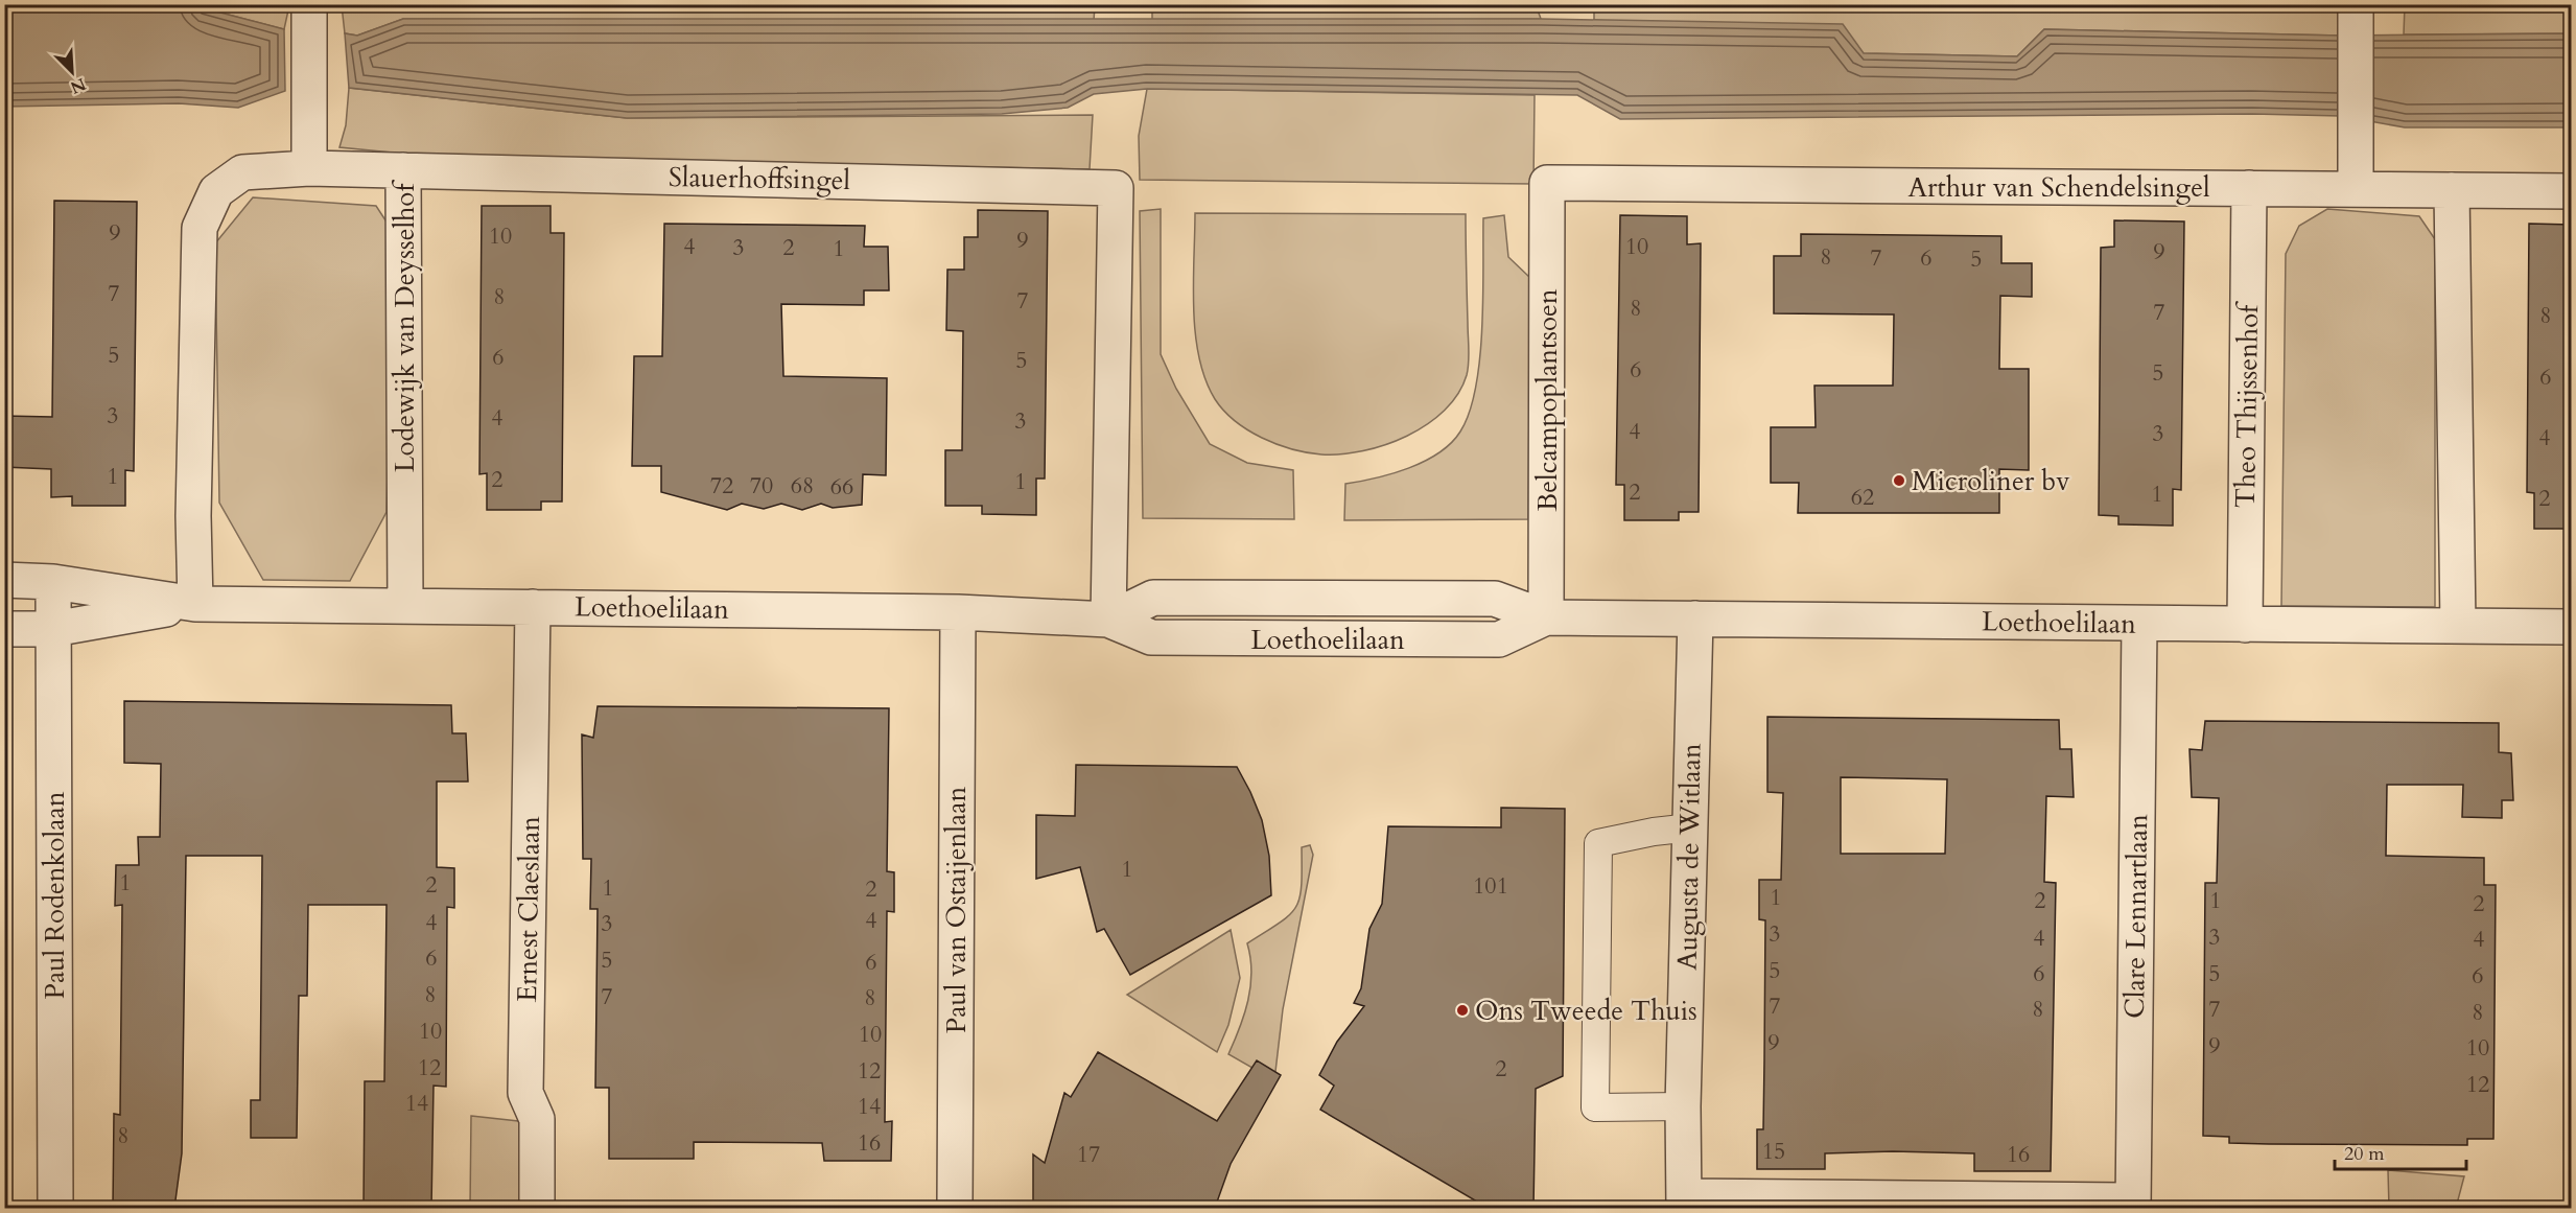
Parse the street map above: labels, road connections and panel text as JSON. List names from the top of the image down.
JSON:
{
  "streets": {
    "street": [
      "Slauerhoffsingel",
      "Arthur van Schendelsingel",
      "Lodewijk van Deysselhof",
      "Belcampoplantsoen",
      "Theo Thijssenhof",
      "Loethoelilaan",
      "Augusta de Witlaan",
      "Paul Rodenkolaan",
      "Ernest Claeslaan",
      "Paul van Ostaijenlaan",
      "Clare Lennartlaan"
    ]
  },
  "crossings": [
    ["Slauerhoffsingel", "Lodewijk van Deysselhof"],
    ["Slauerhoffsingel", "Loethoelilaan"],
    ["Arthur van Schendelsingel", "Belcampoplantsoen"],
    ["Arthur van Schendelsingel", "Theo Thijssenhof"],
    ["Lodewijk van Deysselhof", "Loethoelilaan"],
    ["Belcampoplantsoen", "Loethoelilaan"],
    ["Theo Thijssenhof", "Loethoelilaan"],
    ["Loethoelilaan", "Augusta de Witlaan"],
    ["Loethoelilaan", "Paul Rodenkolaan"],
    ["Loethoelilaan", "Ernest Claeslaan"],
    ["Loethoelilaan", "Paul van Ostaijenlaan"],
    ["Loethoelilaan", "Clare Lennartlaan"]
  ],
  "places": ["Microliner bv", "Ons Tweede Thuis"],
  "house_numbers": [
    "9",
    "10",
    "9",
    "4",
    "10",
    "3",
    "2",
    "1",
    "9",
    "8",
    "7",
    "6",
    "5",
    "7",
    "8",
    "7",
    "8",
    "7",
    "8",
    "5",
    "6",
    "5",
    "6",
    "5",
    "6",
    "3",
    "4",
    "3",
    "4",
    "3",
    "4",
    "1",
    "2",
    "1",
    "72",
    "70",
    "68",
    "66",
    "2",
    "1",
    "62",
    "2",
    "1",
    "1",
    "2",
    "101",
    "1",
    "2",
    "1",
    "2",
    "1",
    "2",
    "4",
    "4",
    "3",
    "3",
    "3",
    "4",
    "4",
    "6",
    "5",
    "6",
    "5",
    "6",
    "5",
    "6",
    "8",
    "7",
    "8",
    "7",
    "8",
    "7",
    "8",
    "10",
    "10",
    "9",
    "9",
    "10",
    "12",
    "2",
    "12",
    "12",
    "14",
    "14",
    "8",
    "16",
    "15",
    "17",
    "16"
  ],
  "scale_bar": "20 m",
  "north": "bottom right"
}
